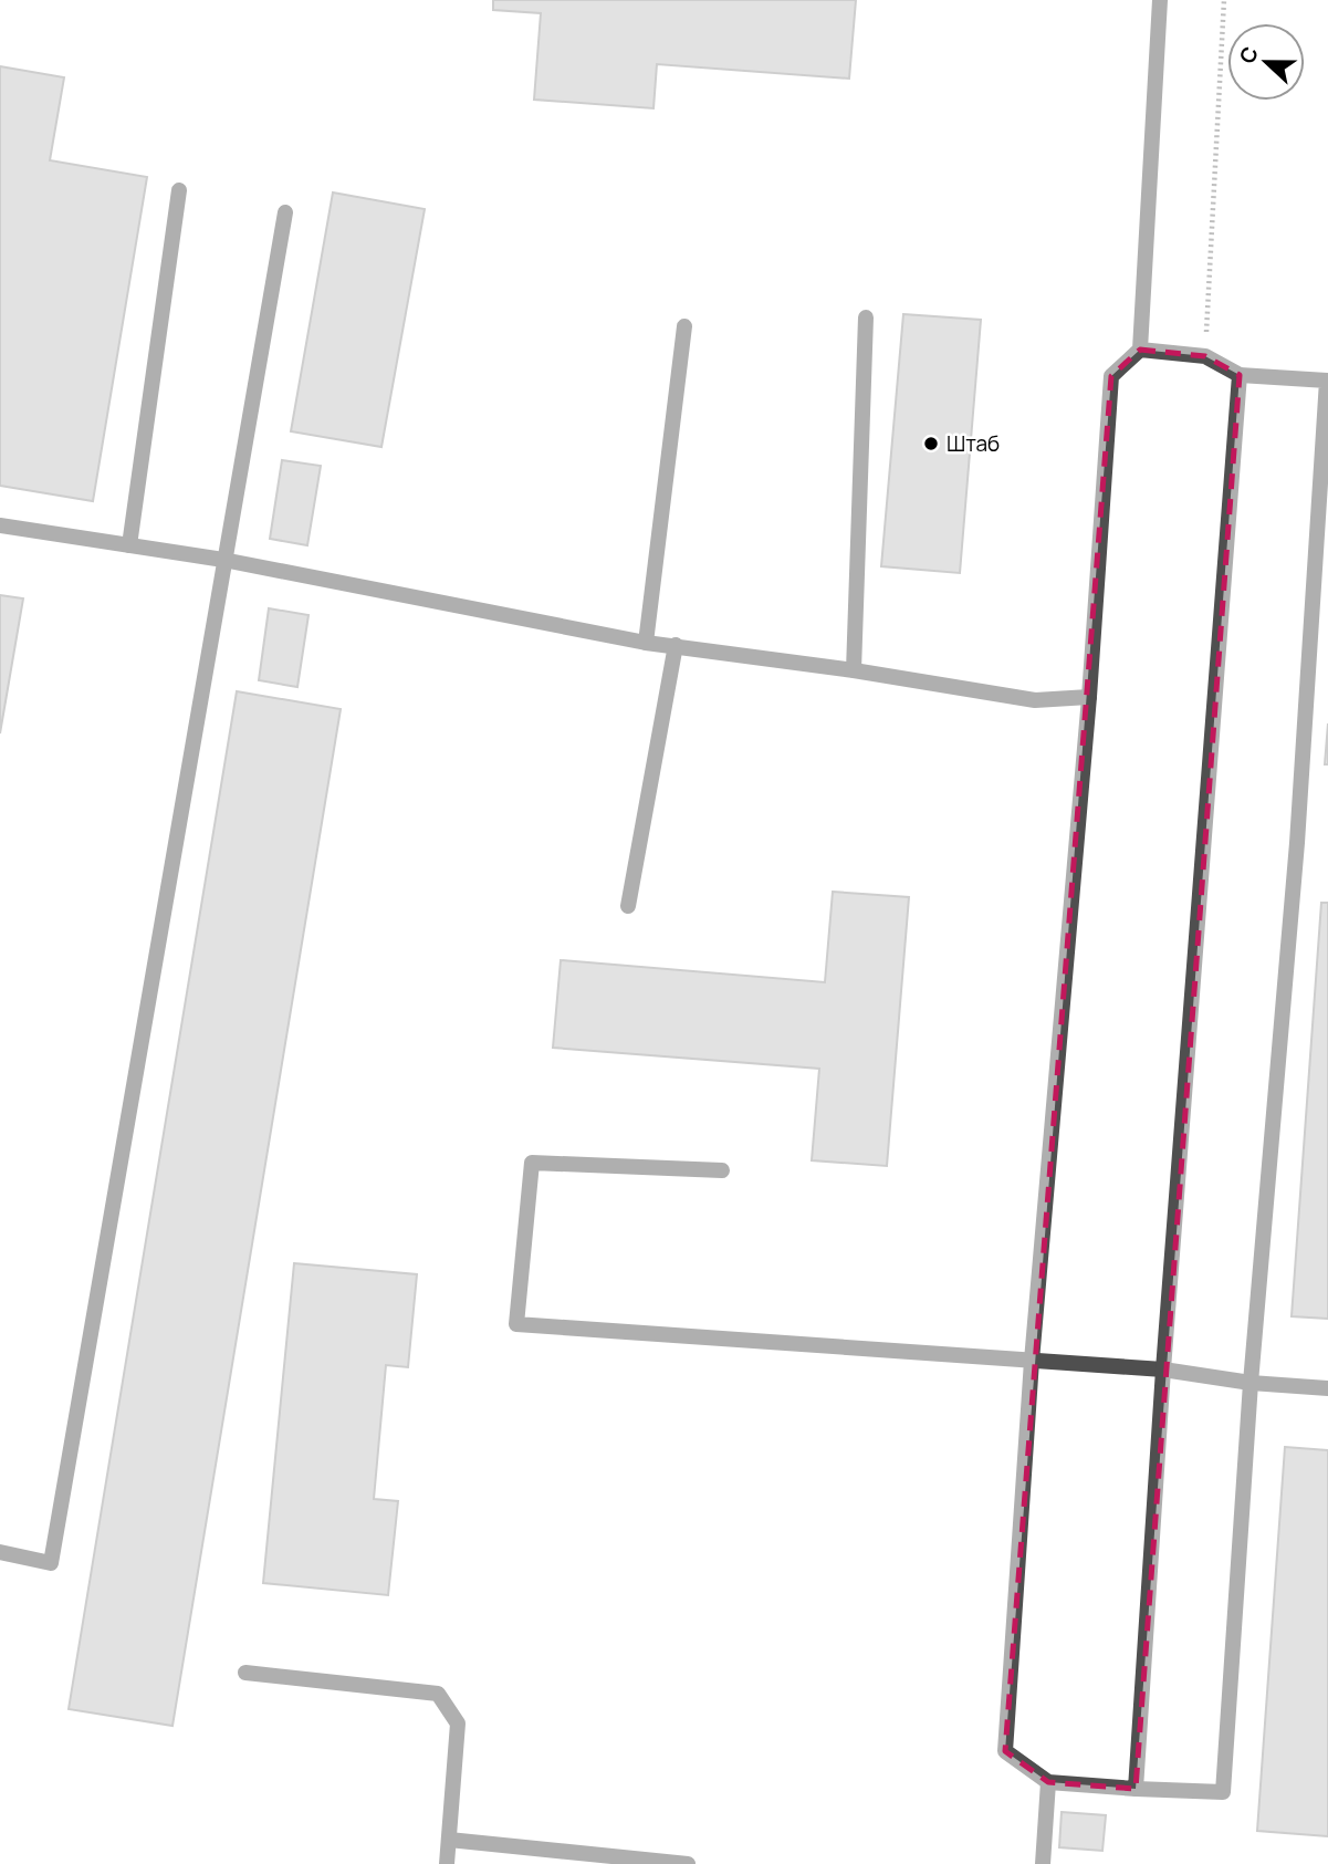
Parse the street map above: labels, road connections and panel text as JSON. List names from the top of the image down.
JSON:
{
  "places": ["Штаб"],
  "north": "left"
}
